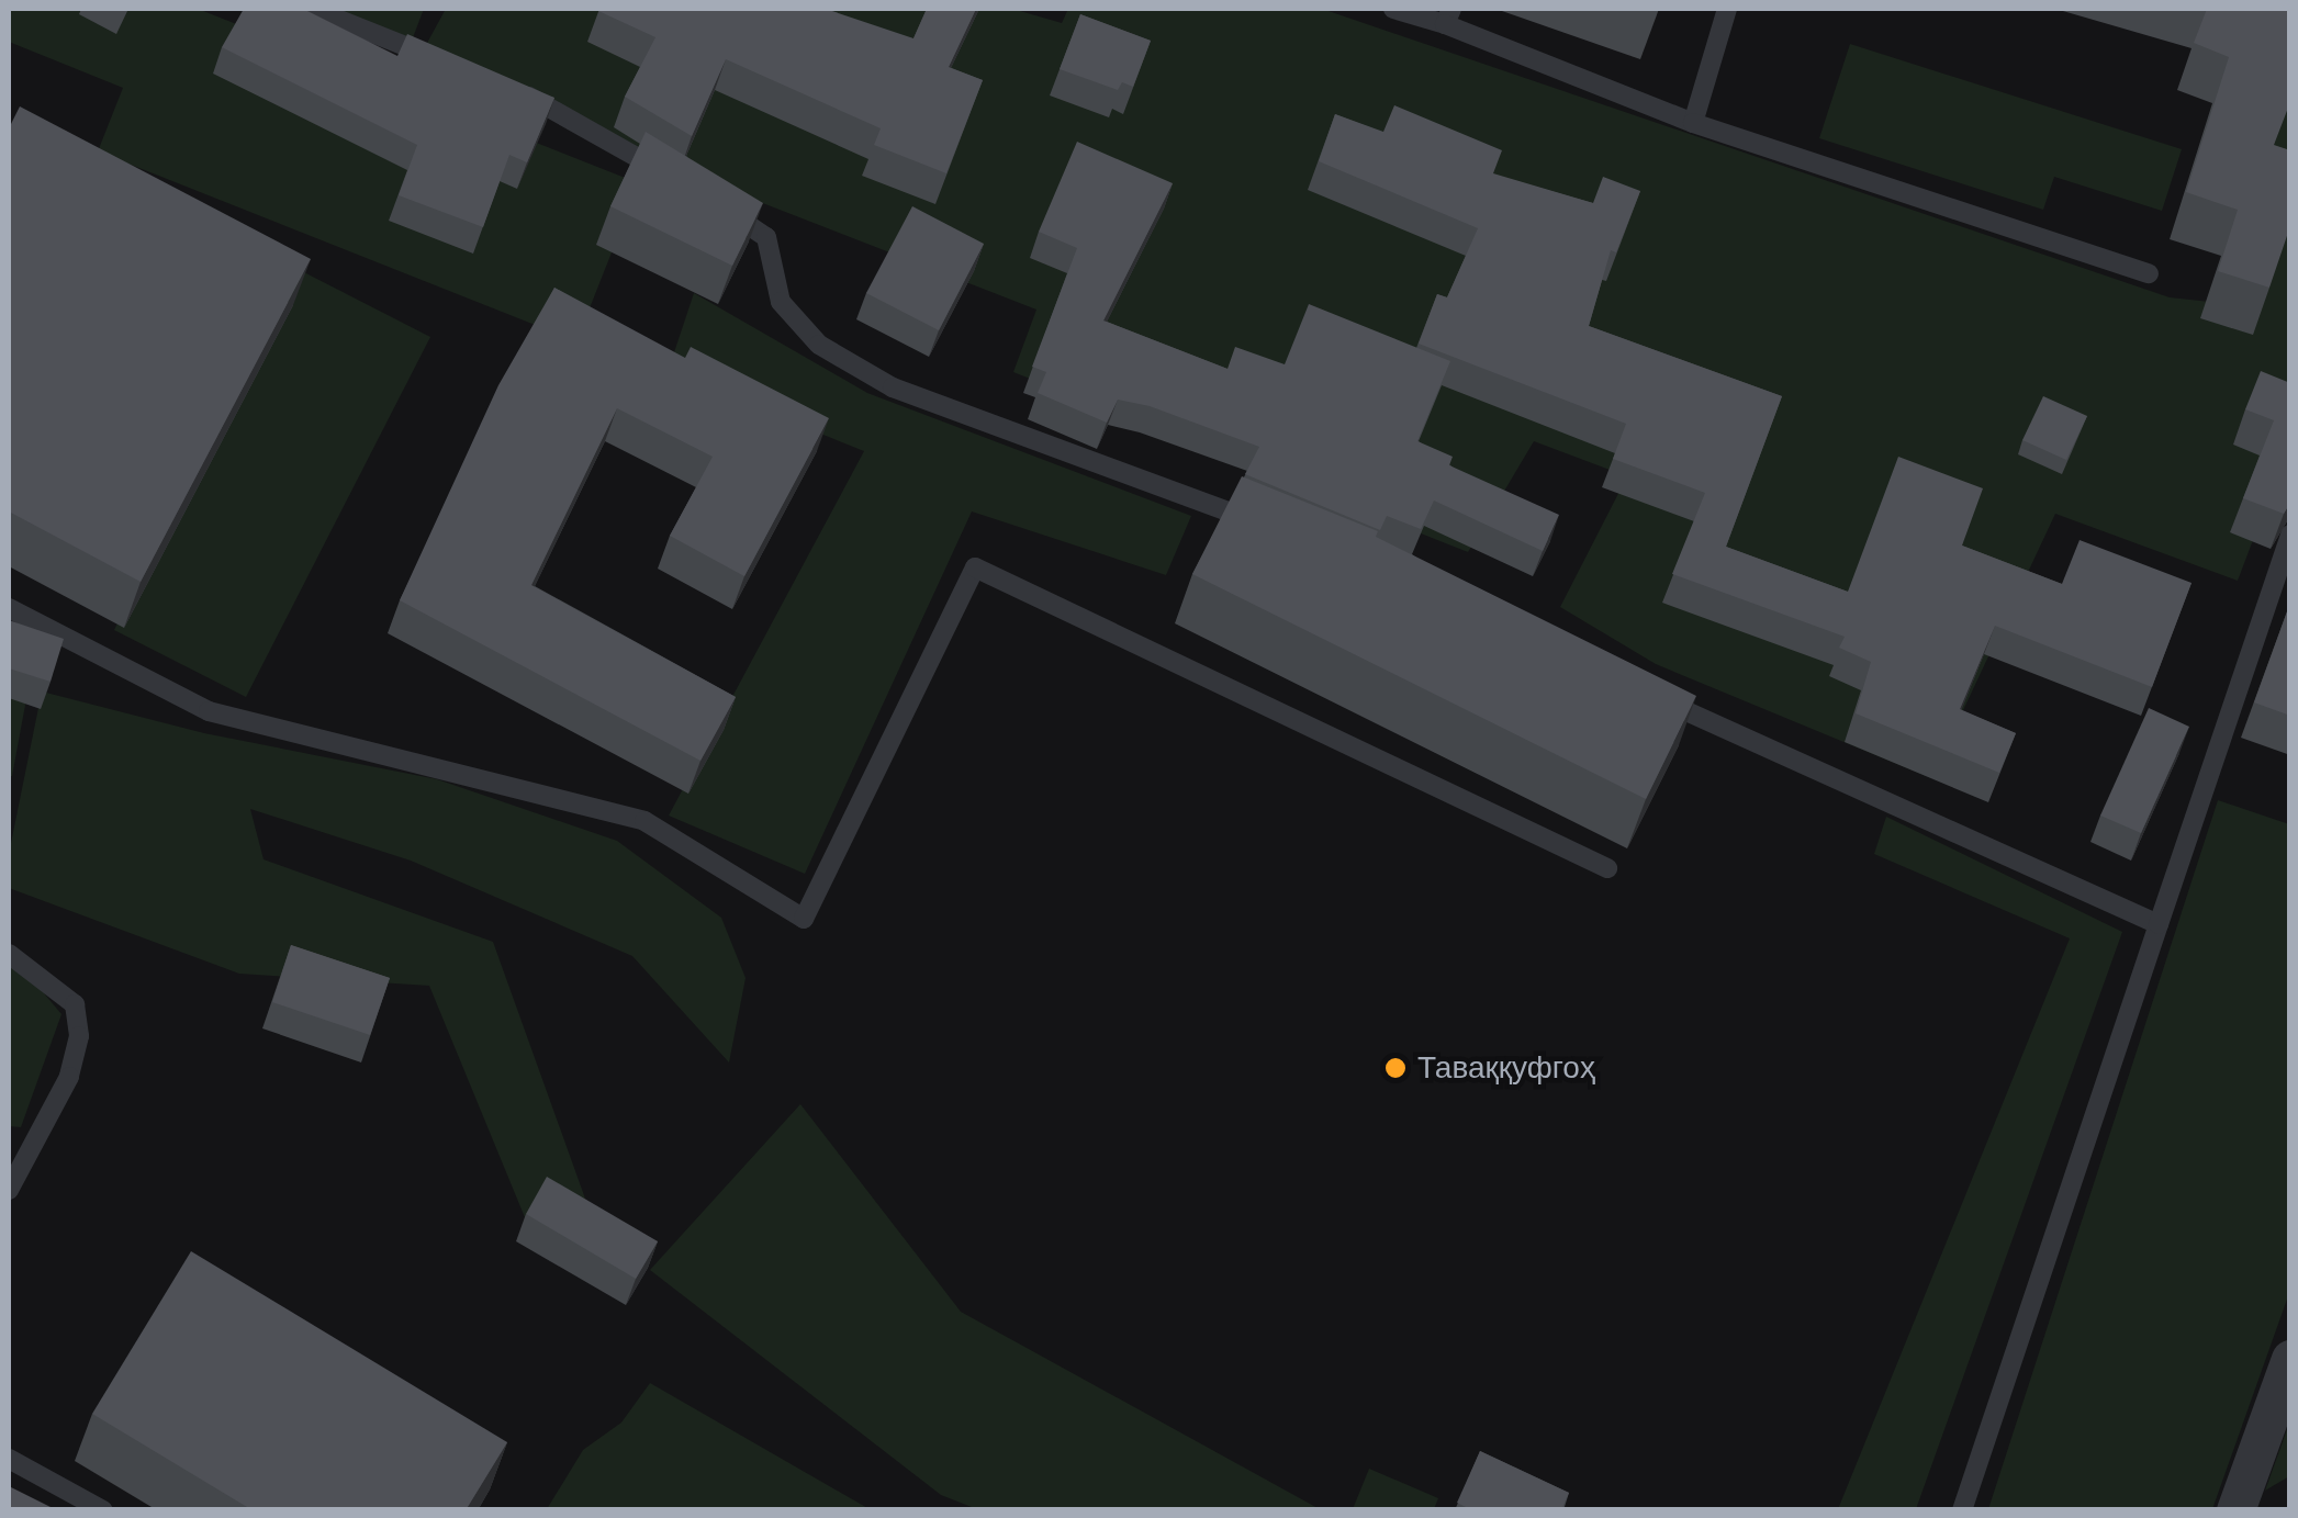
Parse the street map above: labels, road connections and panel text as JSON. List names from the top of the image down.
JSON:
{
  "places": ["Таваққуфгоҳ"]
}
